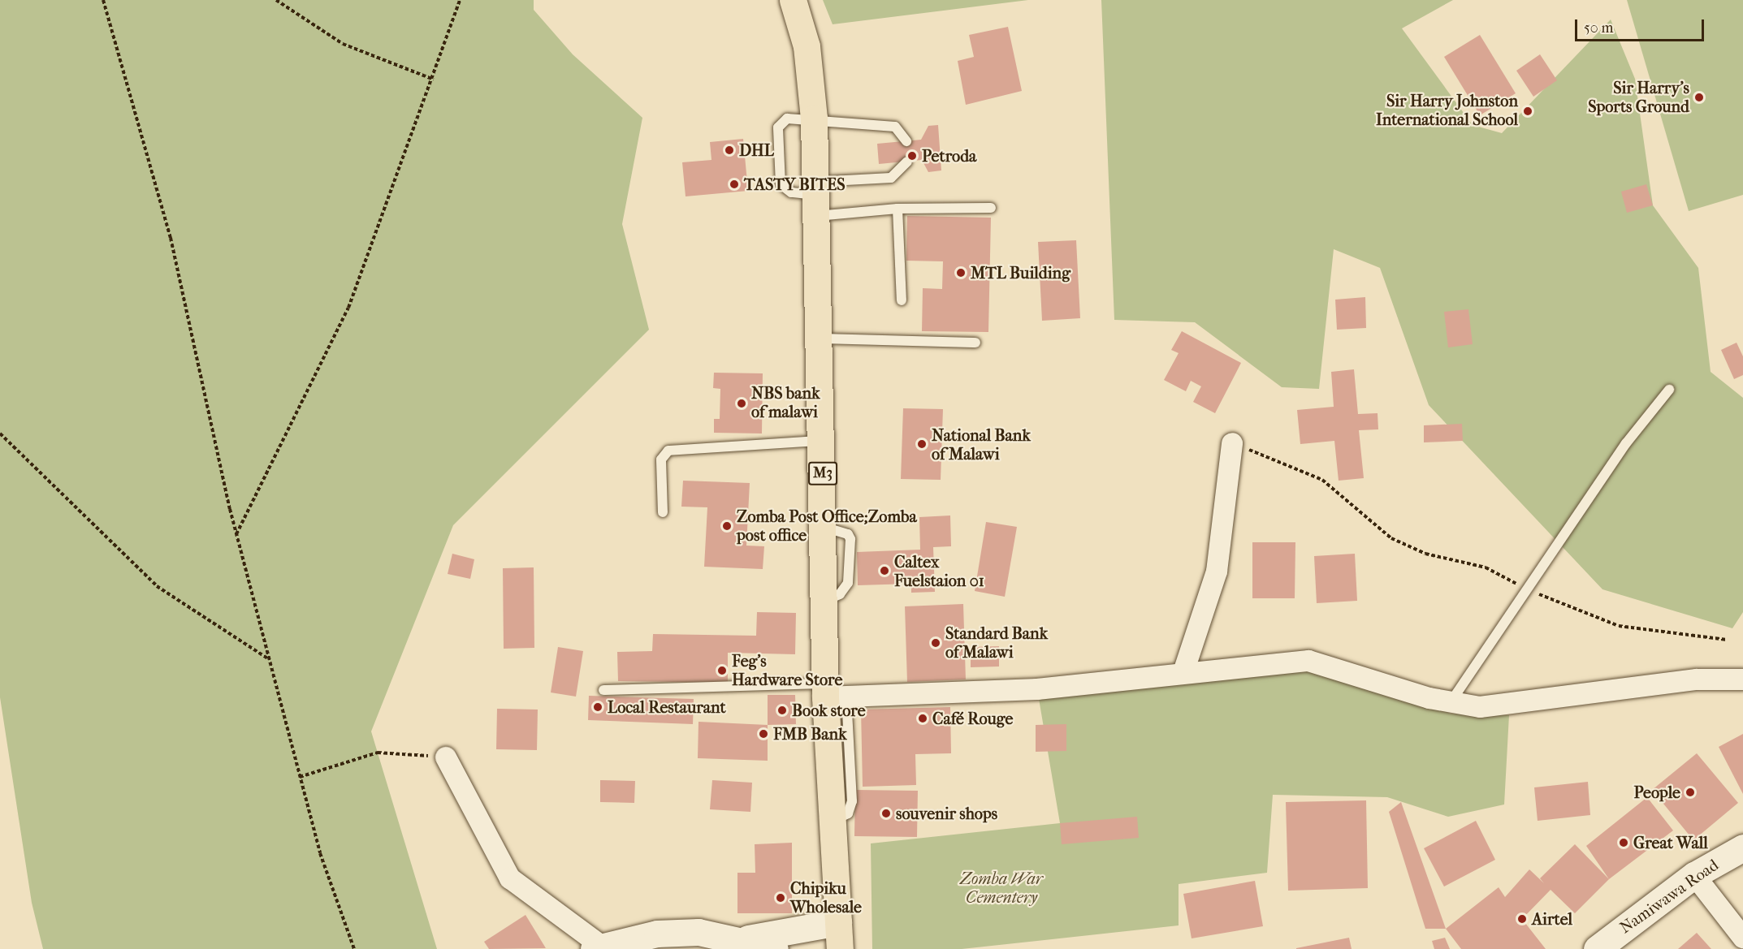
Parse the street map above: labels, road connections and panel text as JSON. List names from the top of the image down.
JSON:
{
  "streets": {
    "highway": ["M3"],
    "street": ["Namiwawa Road"]
  },
  "parks": ["Zomba War Cementery"],
  "places": [
    "Sir Harry's Sports Ground",
    "Sir Harry Johnston International School",
    "DHL",
    "Petroda",
    "TASTY BITES",
    "MTL Building",
    "NBS bank of malawi",
    "National Bank of Malawi",
    "Zomba Post Office;Zomba post office",
    "Caltex Fuelstaion 01",
    "Standard Bank of Malawi",
    "Feg's Hardware Store",
    "Local Restaurant",
    "Book store",
    "Café Rouge",
    "FMB Bank",
    "People",
    "souvenir shops",
    "Great Wall",
    "Chipiku Wholesale",
    "Airtel"
  ],
  "scale_bar": "50 m"
}
